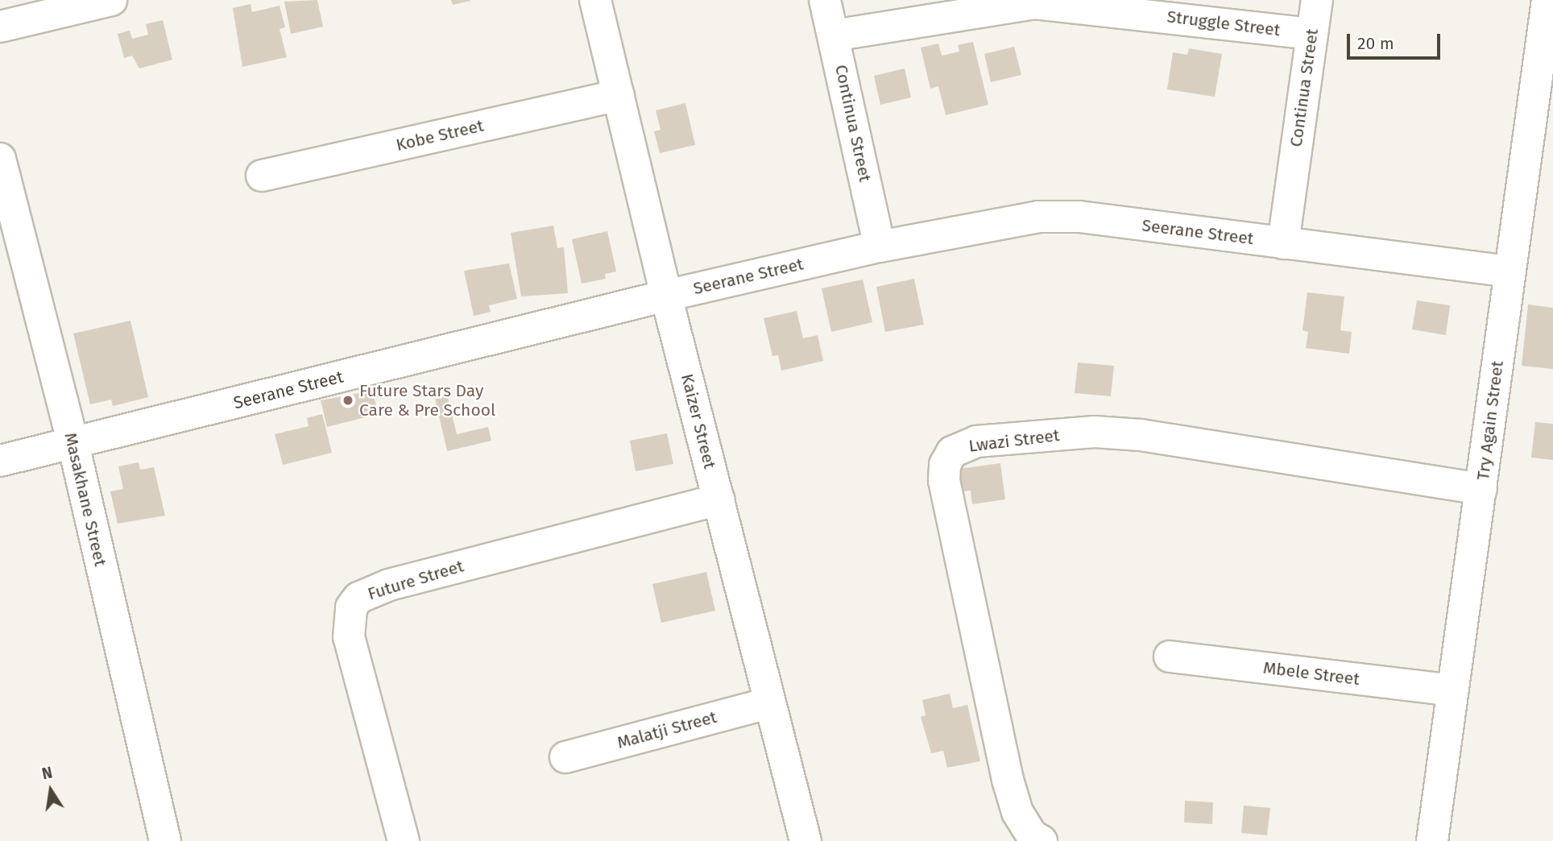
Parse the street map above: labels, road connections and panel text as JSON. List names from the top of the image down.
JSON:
{
  "streets": {
    "street": [
      "Struggle Street",
      "Continua Street",
      "Kobe Street",
      "Seerane Street",
      "Try Again Street",
      "Kaizer Street",
      "Lwazi Street",
      "Masakhane Street",
      "Future Street",
      "Mbele Street",
      "Malatji Street"
    ]
  },
  "crossings": [
    ["Struggle Street", "Continua Street"],
    ["Continua Street", "Seerane Street"],
    ["Kobe Street", "Kaizer Street"],
    ["Seerane Street", "Try Again Street"],
    ["Seerane Street", "Kaizer Street"],
    ["Seerane Street", "Masakhane Street"],
    ["Try Again Street", "Lwazi Street"],
    ["Try Again Street", "Mbele Street"],
    ["Kaizer Street", "Future Street"],
    ["Kaizer Street", "Malatji Street"]
  ],
  "places": ["Future Stars Day Care & Pre School"],
  "scale_bar": "20 m",
  "north": "top"
}
